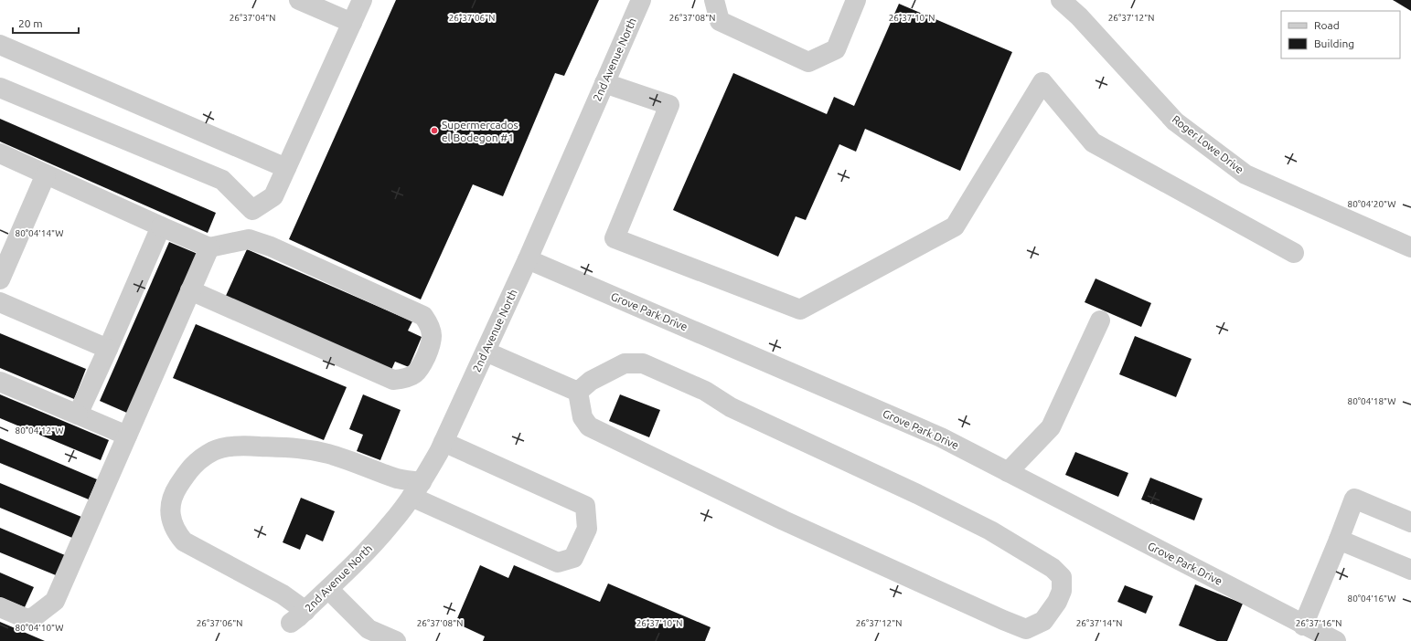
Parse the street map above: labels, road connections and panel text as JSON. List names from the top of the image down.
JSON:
{
  "streets": {
    "street": ["2nd Avenue North", "Roger Lowe Drive", "Grove Park Drive"]
  },
  "crossings": [
    ["2nd Avenue North", "Grove Park Drive"]
  ],
  "places": ["Supermercados el Bodegon #1"],
  "legend": ["Road", "Building"],
  "scale_bar": "20 m",
  "coordinates": [
    "26°37'04\"N",
    "26°37'06\"N",
    "26°37'08\"N",
    "26°37'10\"N",
    "26°37'12\"N",
    "80°04'20\"W",
    "80°04'14\"W",
    "80°04'18\"W",
    "80°04'12\"W",
    "80°04'16\"W",
    "26°37'14\"N",
    "26°37'16\"N",
    "80°04'10\"W"
  ]
}
